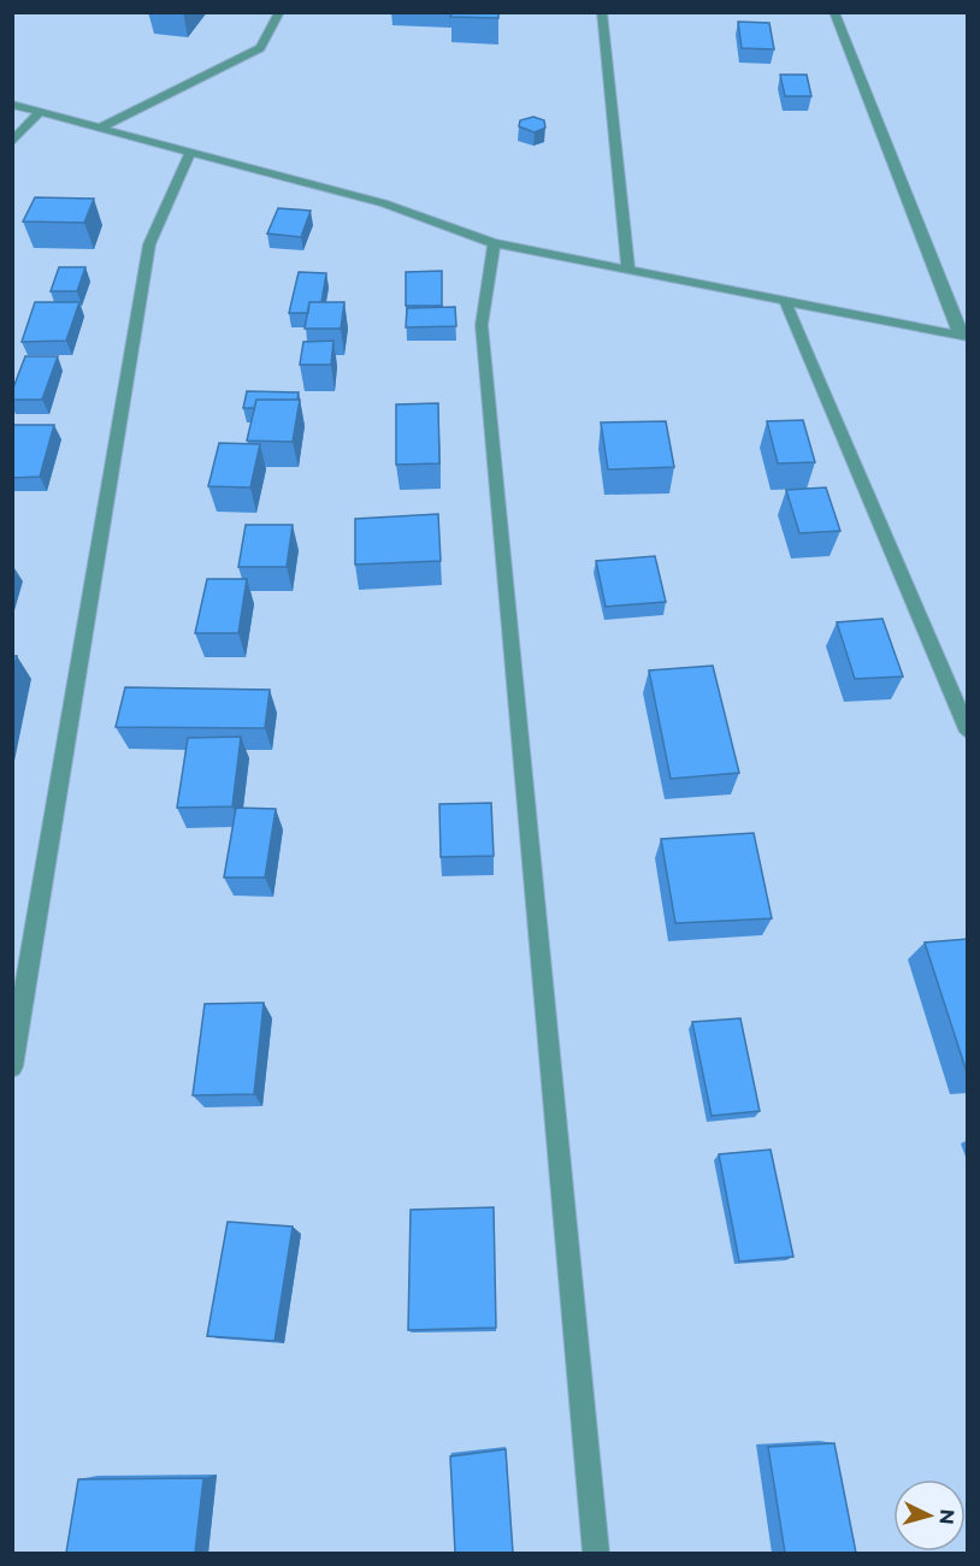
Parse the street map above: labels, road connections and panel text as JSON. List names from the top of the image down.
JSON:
{
  "north": "right"
}
